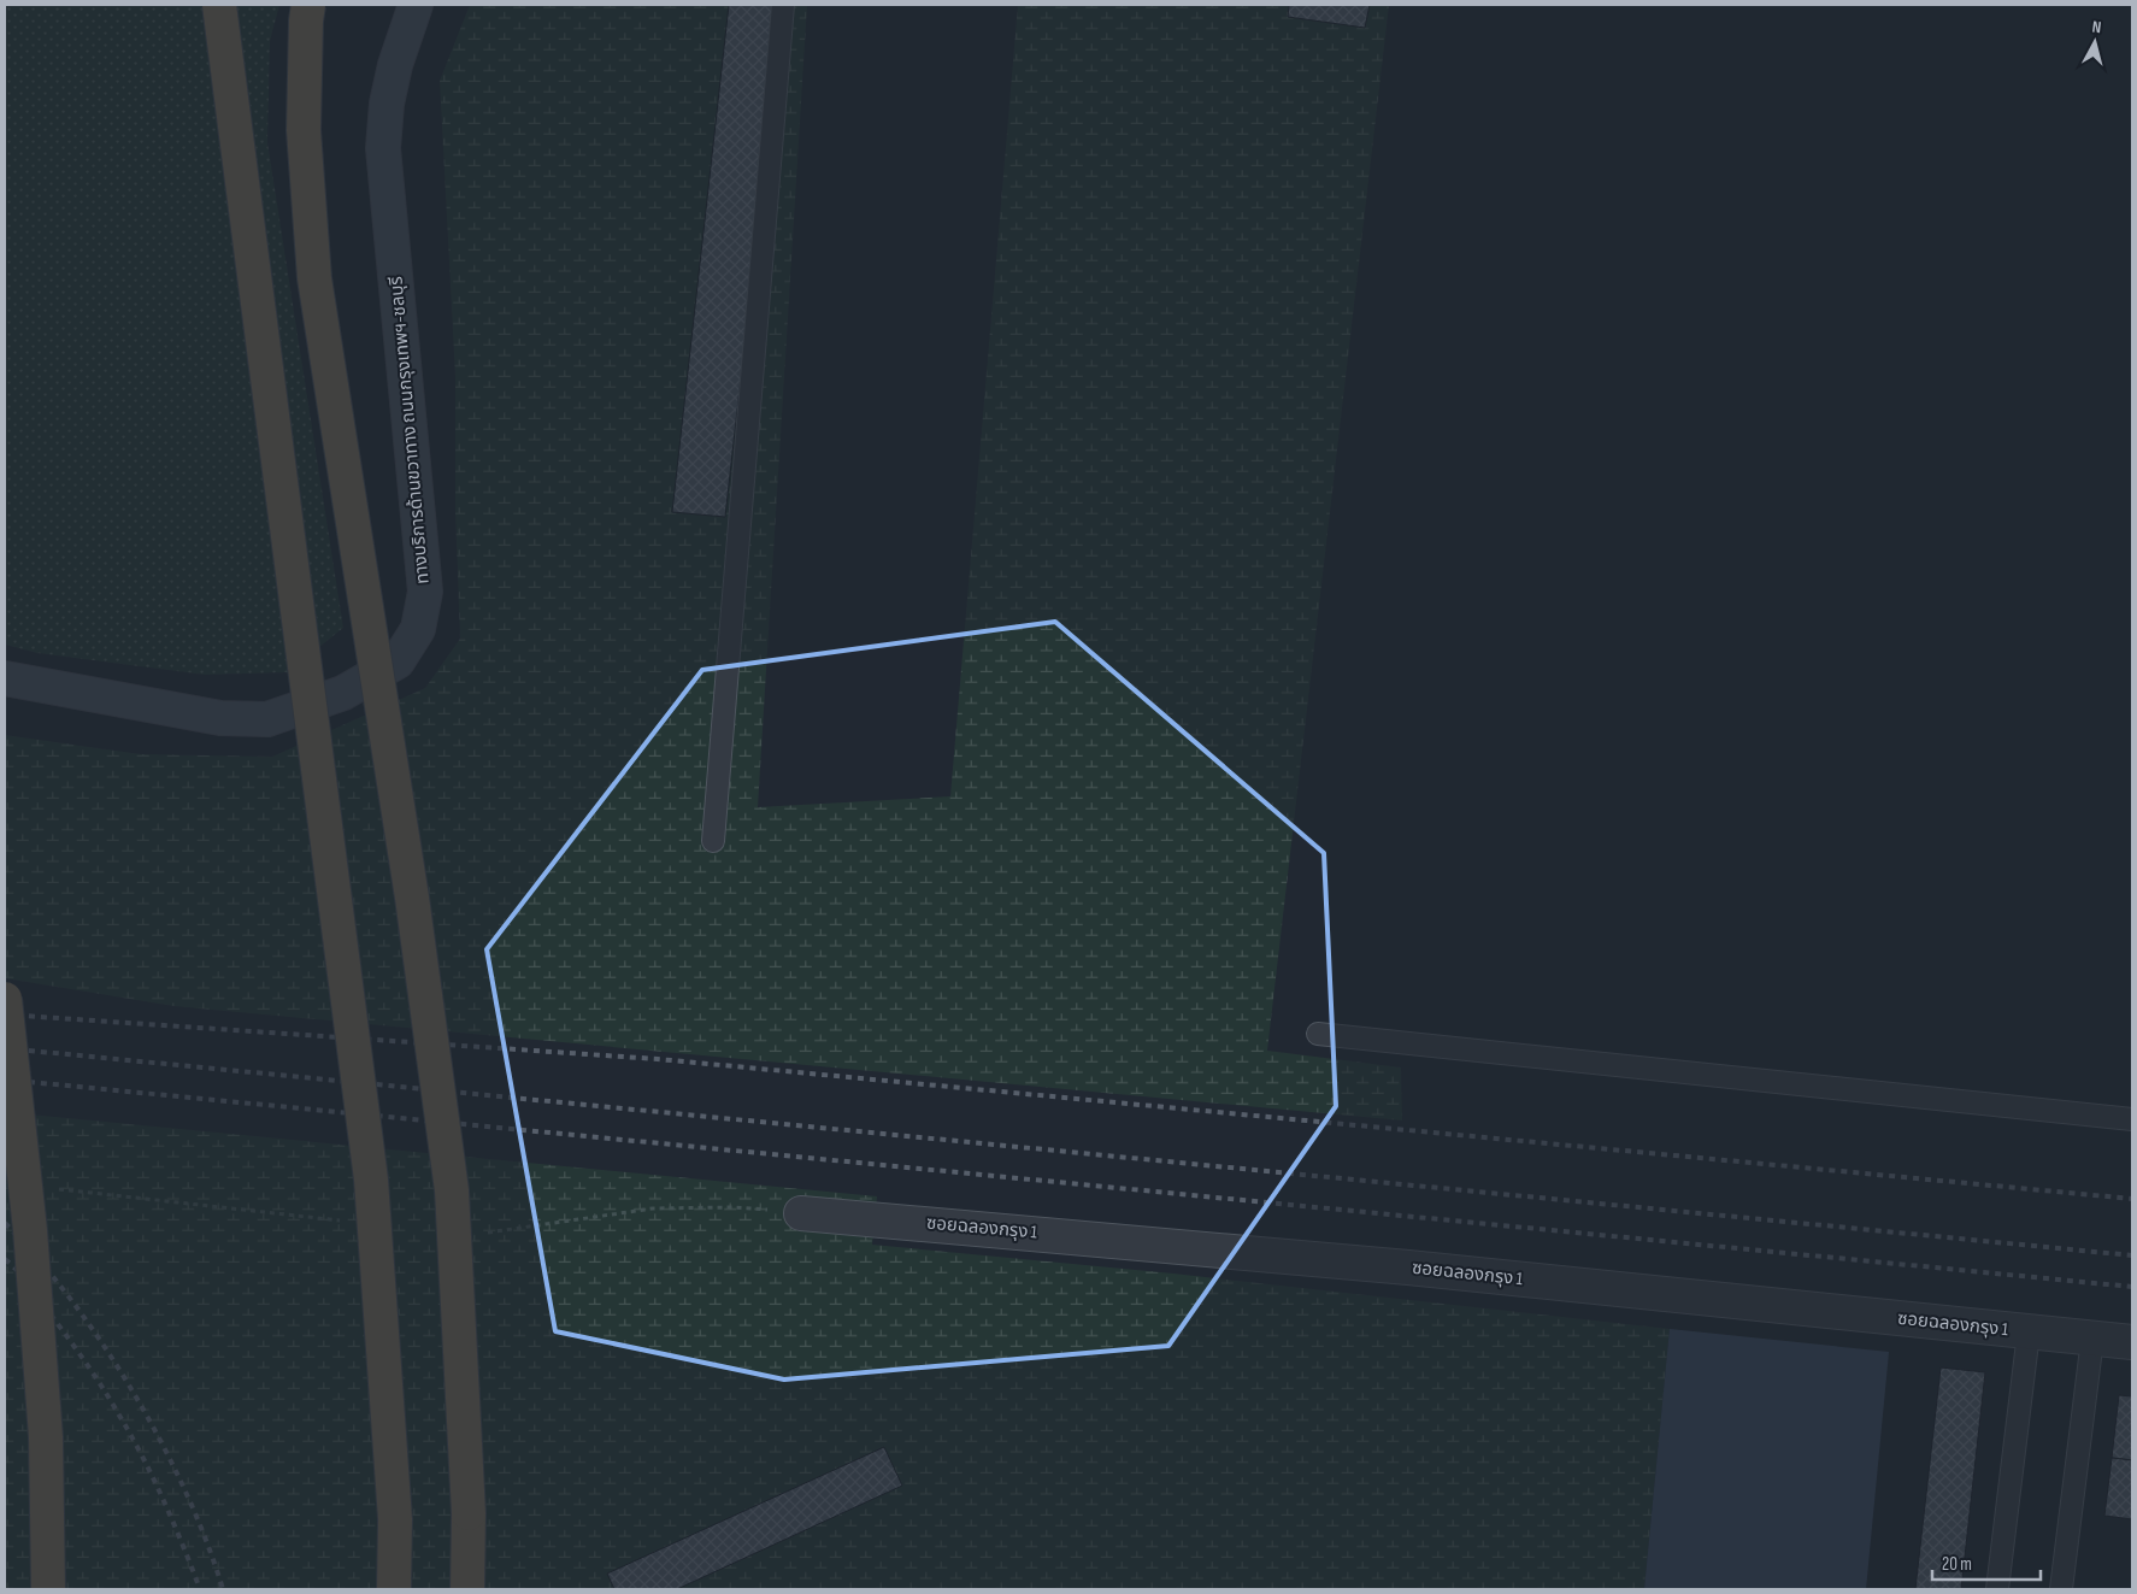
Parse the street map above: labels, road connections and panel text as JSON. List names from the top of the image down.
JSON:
{
  "streets": {
    "main road": ["ทางบริการด้านขวาทาง ถนนกรุงเทพฯ-ชลบุรี"],
    "street": ["ซอยฉลองกรุง 1"]
  },
  "scale_bar": "20 m",
  "north": "top"
}
